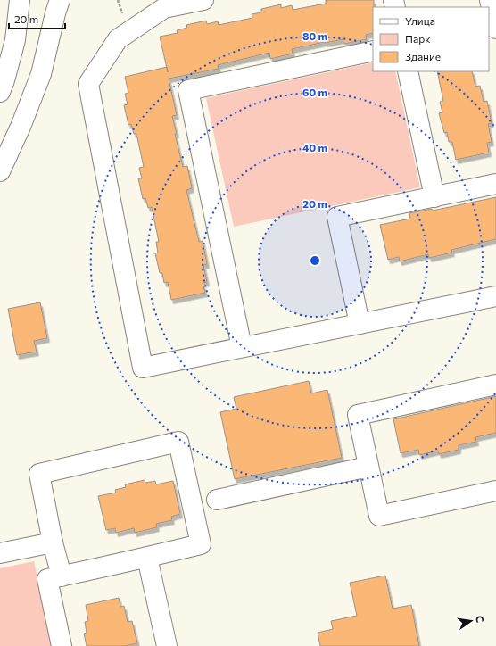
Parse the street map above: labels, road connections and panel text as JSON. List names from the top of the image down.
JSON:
{
  "legend": ["Улица", "Парк", "Здание"],
  "scale_bar": "20 m",
  "north": "right",
  "rings": [
    "80 m",
    "60 m",
    "40 m",
    "20 m"
  ]
}
